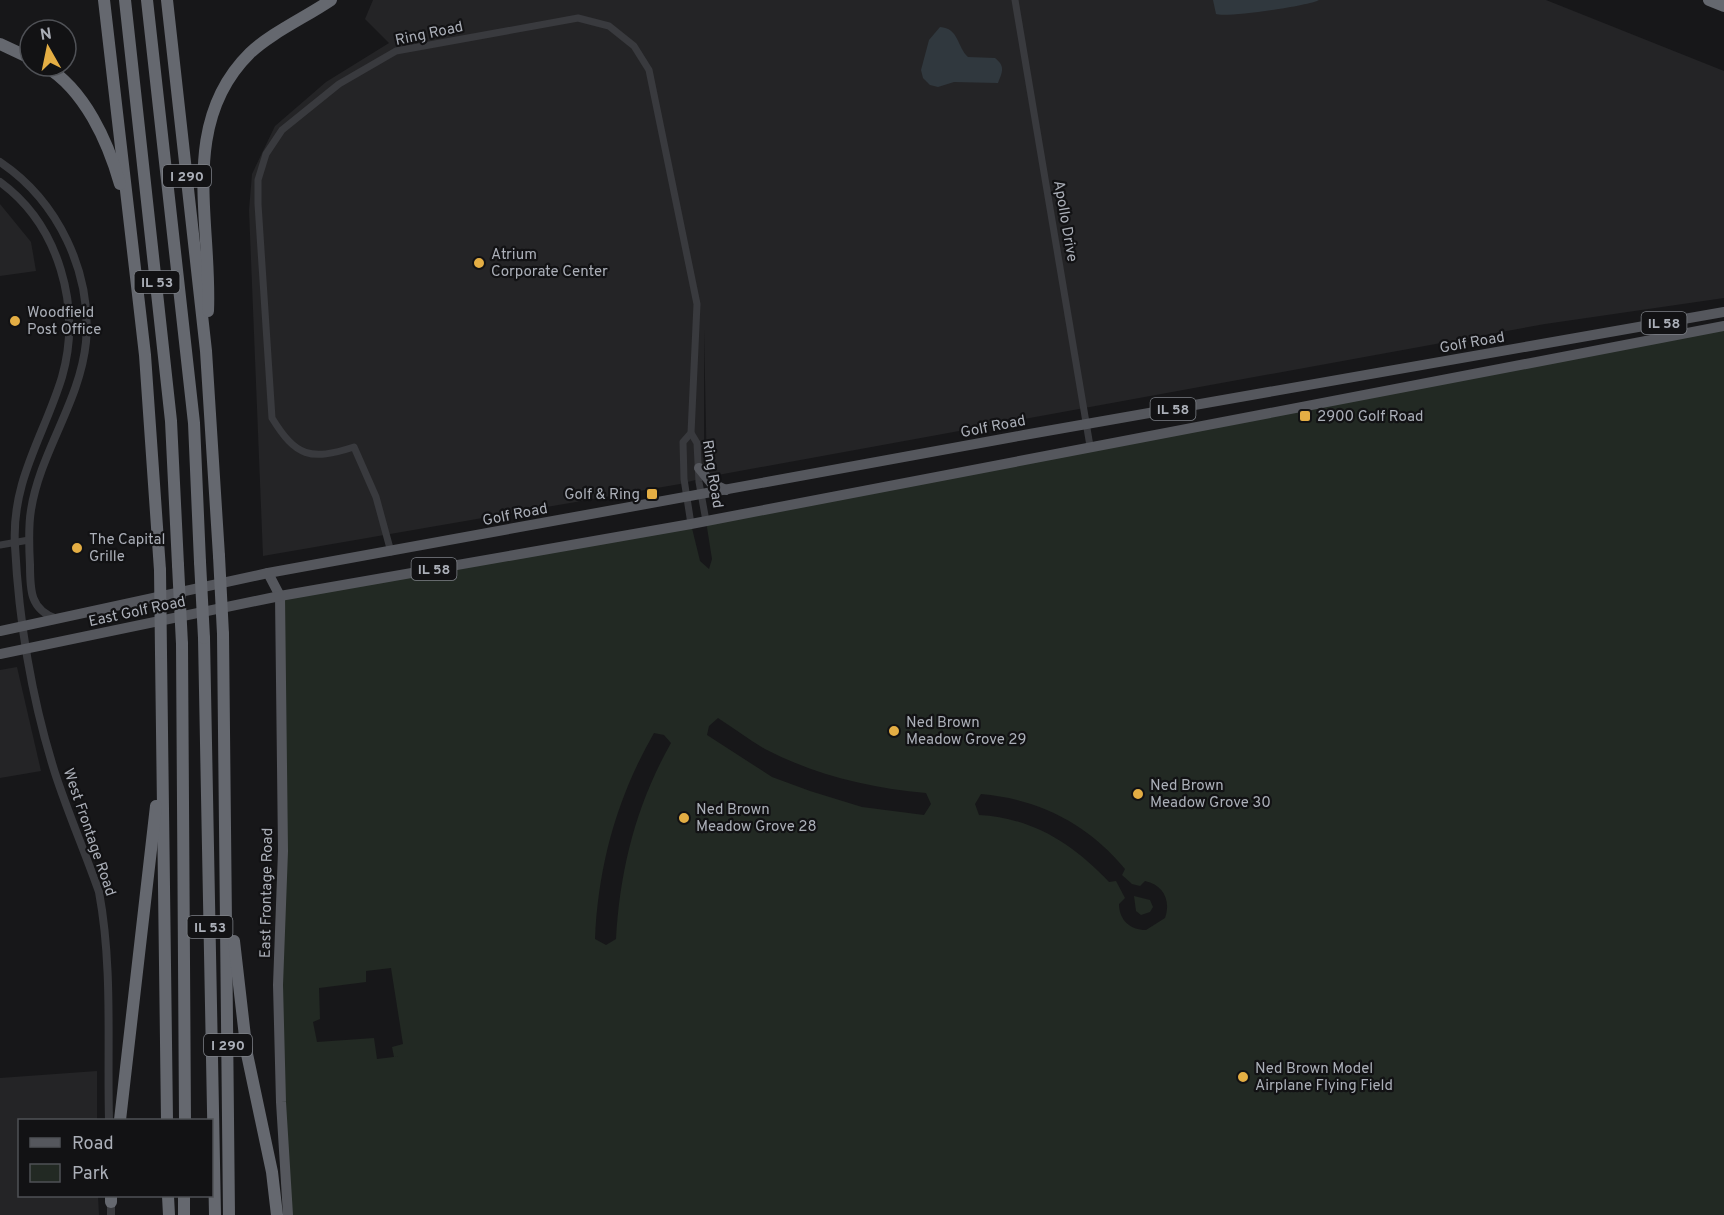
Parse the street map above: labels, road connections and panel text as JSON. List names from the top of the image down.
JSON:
{
  "streets": {
    "highway": ["I 290", "IL 53"],
    "main road": [
      "IL 58",
      "Golf Road",
      "East Golf Road",
      "East Frontage Road"
    ],
    "street": ["Ring Road", "Apollo Drive", "West Frontage Road"]
  },
  "crossings": [
    ["Ring Road", "Golf Road"],
    ["Apollo Drive", "Golf Road"],
    ["Golf Road", "East Golf Road"],
    ["Golf Road", "East Frontage Road"],
    ["East Golf Road", "West Frontage Road"],
    ["East Golf Road", "East Frontage Road"]
  ],
  "places": {
    "other": [
      "Atrium Corporate Center",
      "Woodfield Post Office",
      "The Capital Grille",
      "Ned Brown Meadow Grove 29",
      "Ned Brown Meadow Grove 30",
      "Ned Brown Meadow Grove 28",
      "Ned Brown Model Airplane Flying Field"
    ],
    "transit": ["2900 Golf Road", "Golf & Ring"]
  },
  "legend": ["Road", "Park"],
  "north": "top"
}
